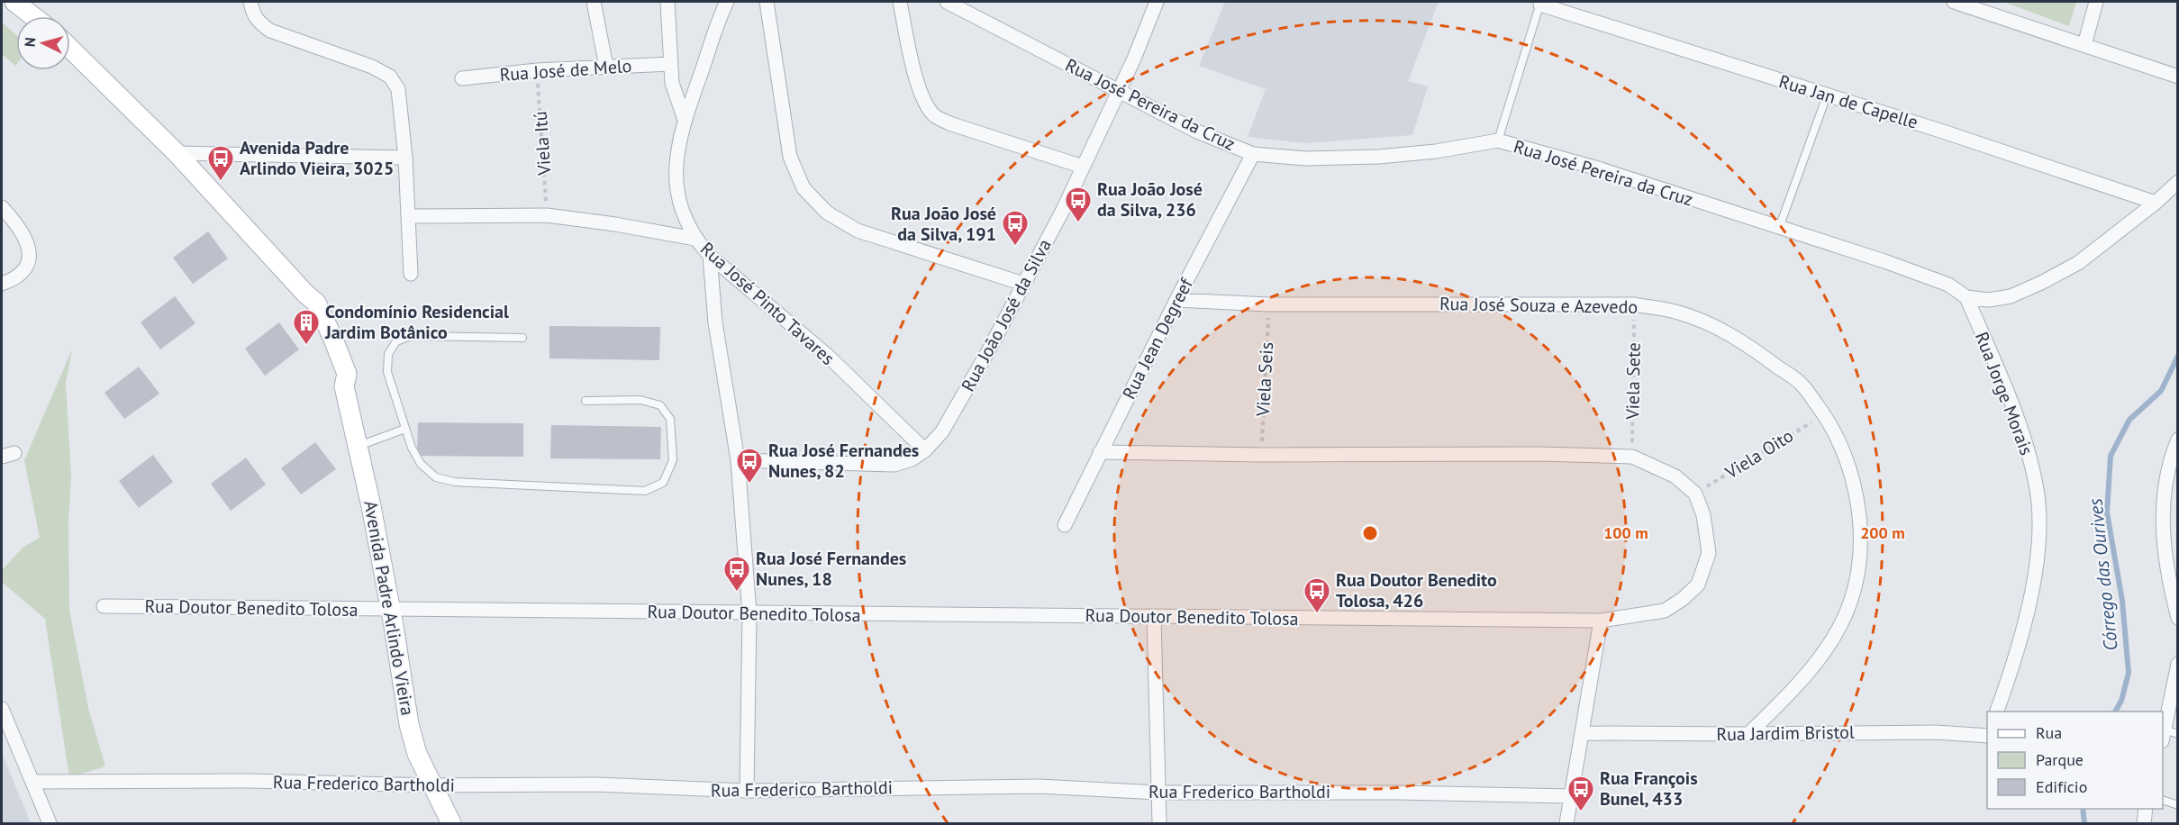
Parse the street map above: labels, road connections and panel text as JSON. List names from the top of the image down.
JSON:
{
  "streets": {
    "main road": ["Avenida Padre Arlindo Vieira"],
    "street": [
      "Rua José de Melo",
      "Rua Jan de Capelle",
      "Rua José Pereira da Cruz",
      "Rua José Pinto Tavares",
      "Rua José Souza e Azevedo",
      "Rua João José da Silva",
      "Rua Jean Degreef",
      "Rua Jorge Morais",
      "Rua Doutor Benedito Tolosa",
      "Rua Jardim Bristol",
      "Rua Frederico Bartholdi"
    ],
    "path": [
      "Viela Itú",
      "Viela Seis",
      "Viela Sete",
      "Viela Oito"
    ]
  },
  "crossings": [
    ["Rua José de Melo", "Viela Itú"],
    ["Rua Jan de Capelle", "Rua José Pereira da Cruz"],
    ["Rua José Pereira da Cruz", "Rua João José da Silva"],
    ["Rua José Pereira da Cruz", "Rua Jean Degreef"],
    ["Rua José Pereira da Cruz", "Rua Jorge Morais"],
    ["Rua José Pinto Tavares", "Rua João José da Silva"],
    ["Rua José Souza e Azevedo", "Rua Jean Degreef"],
    ["Rua José Souza e Azevedo", "Viela Seis"],
    ["Rua José Souza e Azevedo", "Viela Sete"],
    ["Rua José Souza e Azevedo", "Viela Oito"],
    ["Rua José Souza e Azevedo", "Rua Jardim Bristol"],
    ["Viela Oito", "Rua Doutor Benedito Tolosa"],
    ["Rua Doutor Benedito Tolosa", "Avenida Padre Arlindo Vieira"],
    ["Avenida Padre Arlindo Vieira", "Rua Frederico Bartholdi"]
  ],
  "water": ["Córrego das Ourives"],
  "places": {
    "bus stop": [
      "Avenida Padre Arlindo Vieira, 3025",
      "Rua João José da Silva, 236",
      "Rua João José da Silva, 191",
      "Rua José Fernandes Nunes, 82",
      "Rua José Fernandes Nunes, 18",
      "Rua Doutor Benedito Tolosa, 426",
      "Rua François Bunel, 433"
    ],
    "building": ["Condomínio Residencial Jardim Botânico"]
  },
  "legend": ["Rua", "Parque", "Edifício"],
  "north": "left",
  "rings": ["100 m", "200 m"]
}
